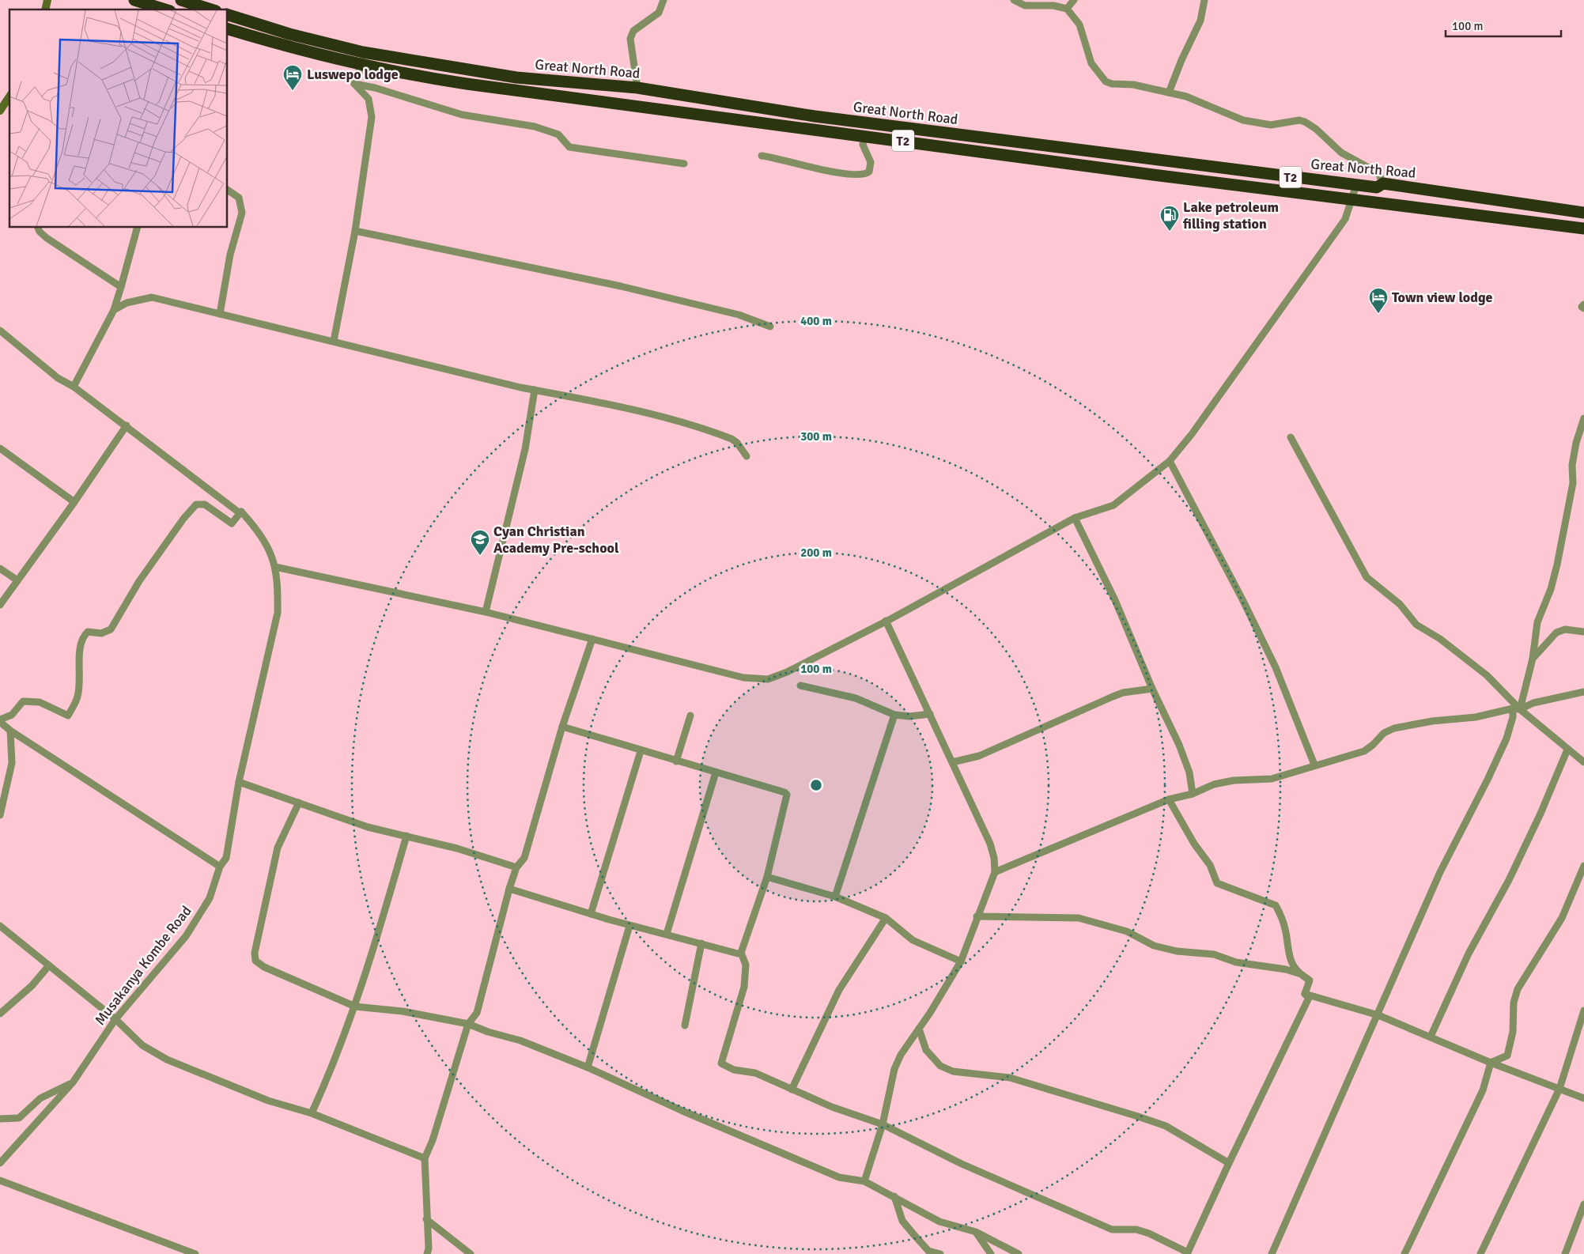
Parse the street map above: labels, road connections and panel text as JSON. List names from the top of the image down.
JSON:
{
  "streets": {
    "highway": ["Great North Road", "T2"],
    "street": ["Musakanya Kombe Road"]
  },
  "places": {
    "hotel": ["Luswepo lodge", "Town view lodge"],
    "fuel station": ["Lake petroleum filling station"],
    "school or university": ["Cyan Christian Academy Pre-school"]
  },
  "scale_bar": "100 m",
  "rings": [
    "400 m",
    "300 m",
    "200 m",
    "100 m"
  ]
}
